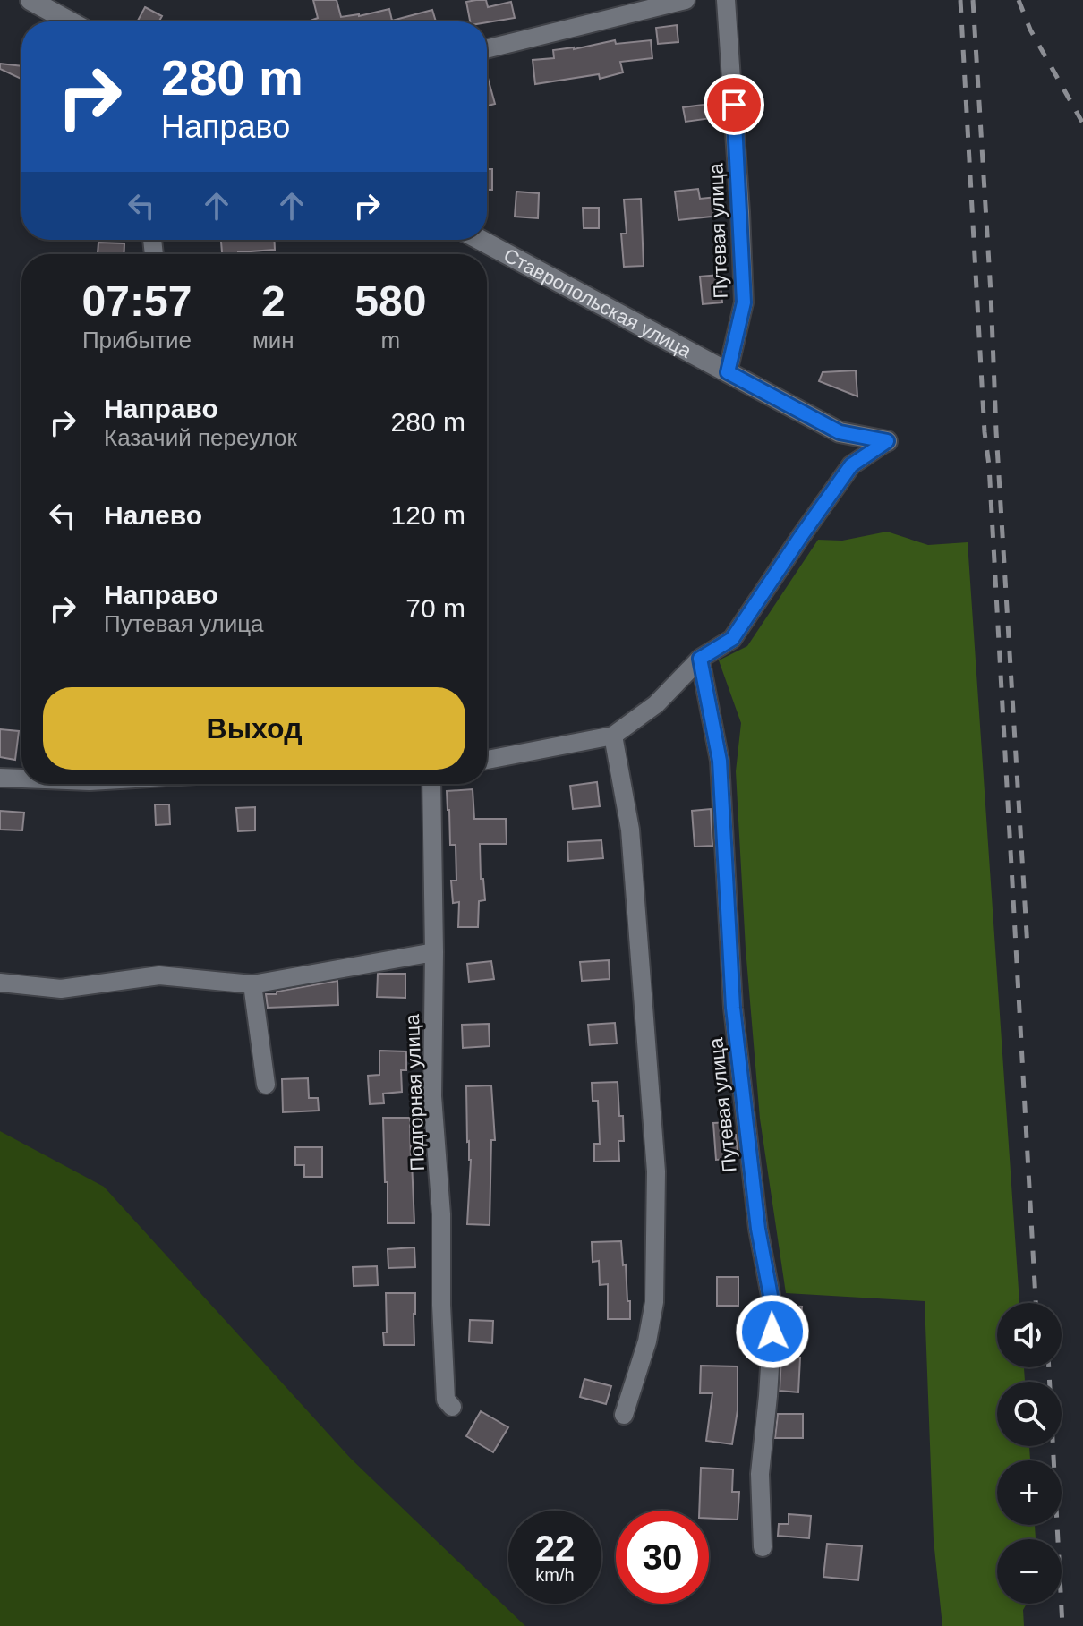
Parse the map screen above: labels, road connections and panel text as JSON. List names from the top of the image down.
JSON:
{
  "streets": {
    "street": ["Путевая улица", "Ставропольская улица", "Подгорная улица"]
  },
  "crossings": [
    ["Путевая улица", "Ставропольская улица"]
  ],
  "page": {
    "turn": ["280 m", "Направо"],
    "eta": [
      "07:57",
      "Прибытие",
      "2",
      "мин",
      "580",
      "m"
    ],
    "list": [
      {
        "name": "Направо",
        "note": "Казачий переулок",
        "value": "280 m"
      },
      {
        "name": "Налево",
        "value": "120 m"
      },
      {
        "name": "Направо",
        "note": "Путевая улица",
        "value": "70 m"
      }
    ],
    "buttons": "Выход",
    "map_buttons": ["+", "−"],
    "speed": "22 km/h",
    "limit": "30"
  }
}
